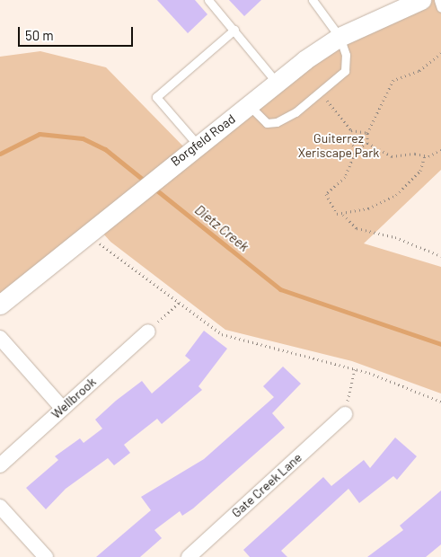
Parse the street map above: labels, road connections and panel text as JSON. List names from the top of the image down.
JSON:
{
  "streets": {
    "street": ["Borgfeld Road", "Wellbrook", "Gate Creek Lane"]
  },
  "water": ["Dietz Creek"],
  "parks": ["Guiterrez Xeriscape Park"],
  "scale_bar": "50 m"
}
